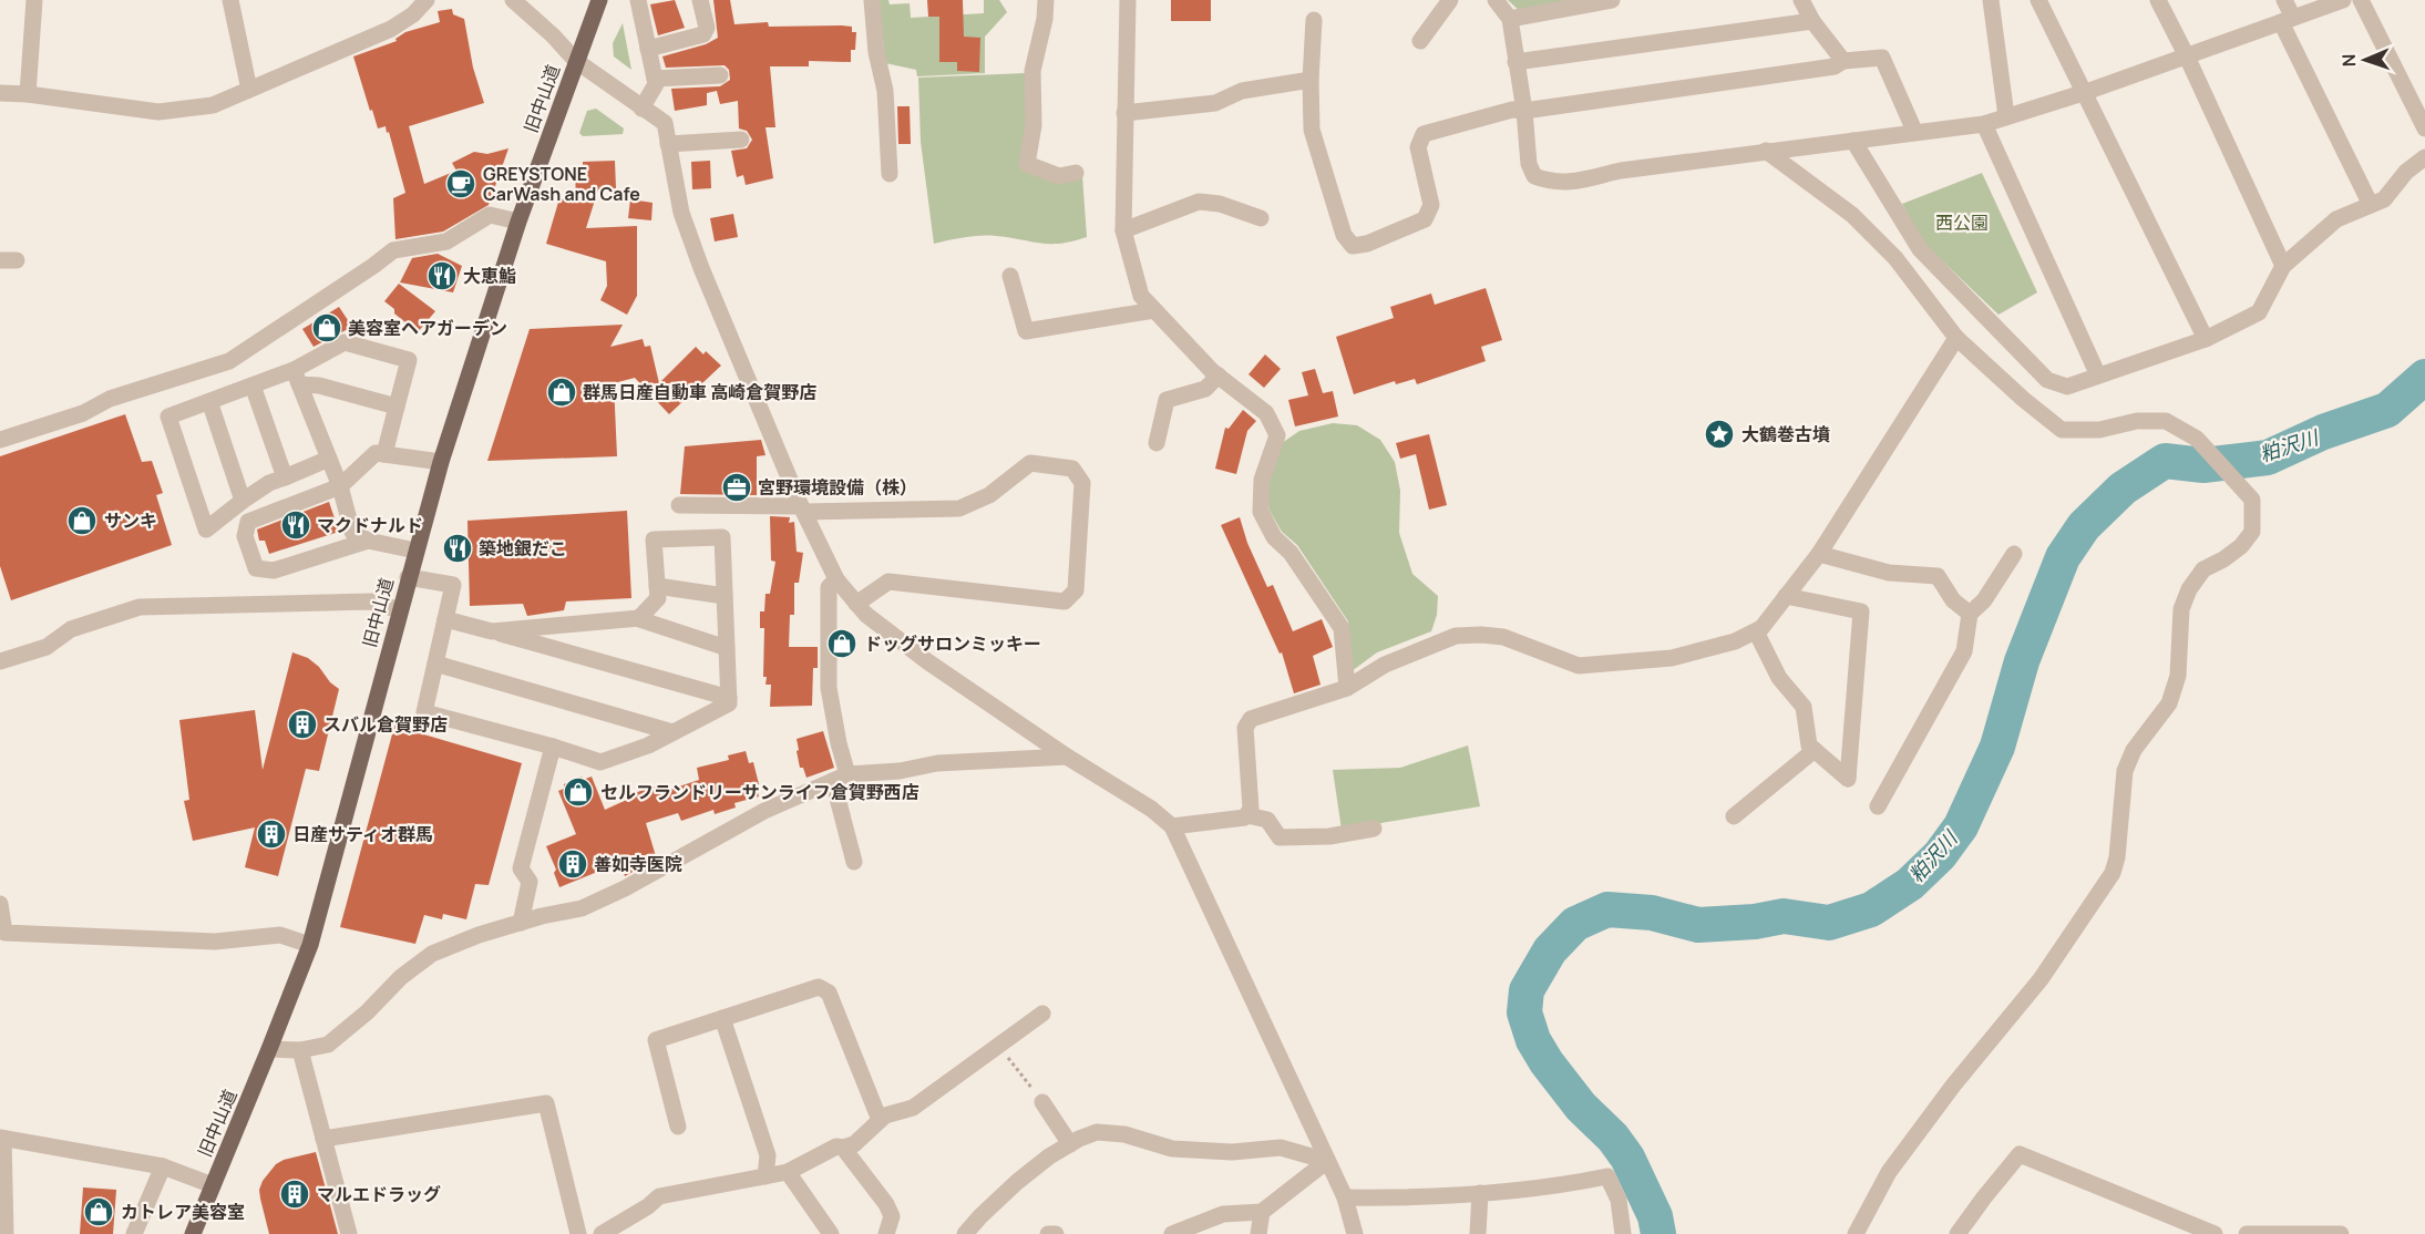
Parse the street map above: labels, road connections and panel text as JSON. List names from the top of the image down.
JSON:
{
  "streets": {
    "main road": ["旧中山道"]
  },
  "water": ["粕沢川"],
  "parks": ["西公園"],
  "places": {
    "cafe": ["GREYSTONE CarWash and Cafe"],
    "restaurant": ["大恵鮨", "マクドナルド", "築地銀だこ"],
    "shop": [
      "美容室ヘアガーデン",
      "群馬日産自動車 高崎倉賀野店",
      "サンキ",
      "ドッグサロンミッキー",
      "セルフランドリーサンライフ倉賀野西店",
      "カトレア美容室"
    ],
    "place": ["大鶴巻古墳"],
    "office": ["宮野環境設備（株）"],
    "building": [
      "スバル倉賀野店",
      "日産サティオ群馬",
      "善如寺医院",
      "マルエドラッグ"
    ]
  },
  "north": "left"
}
